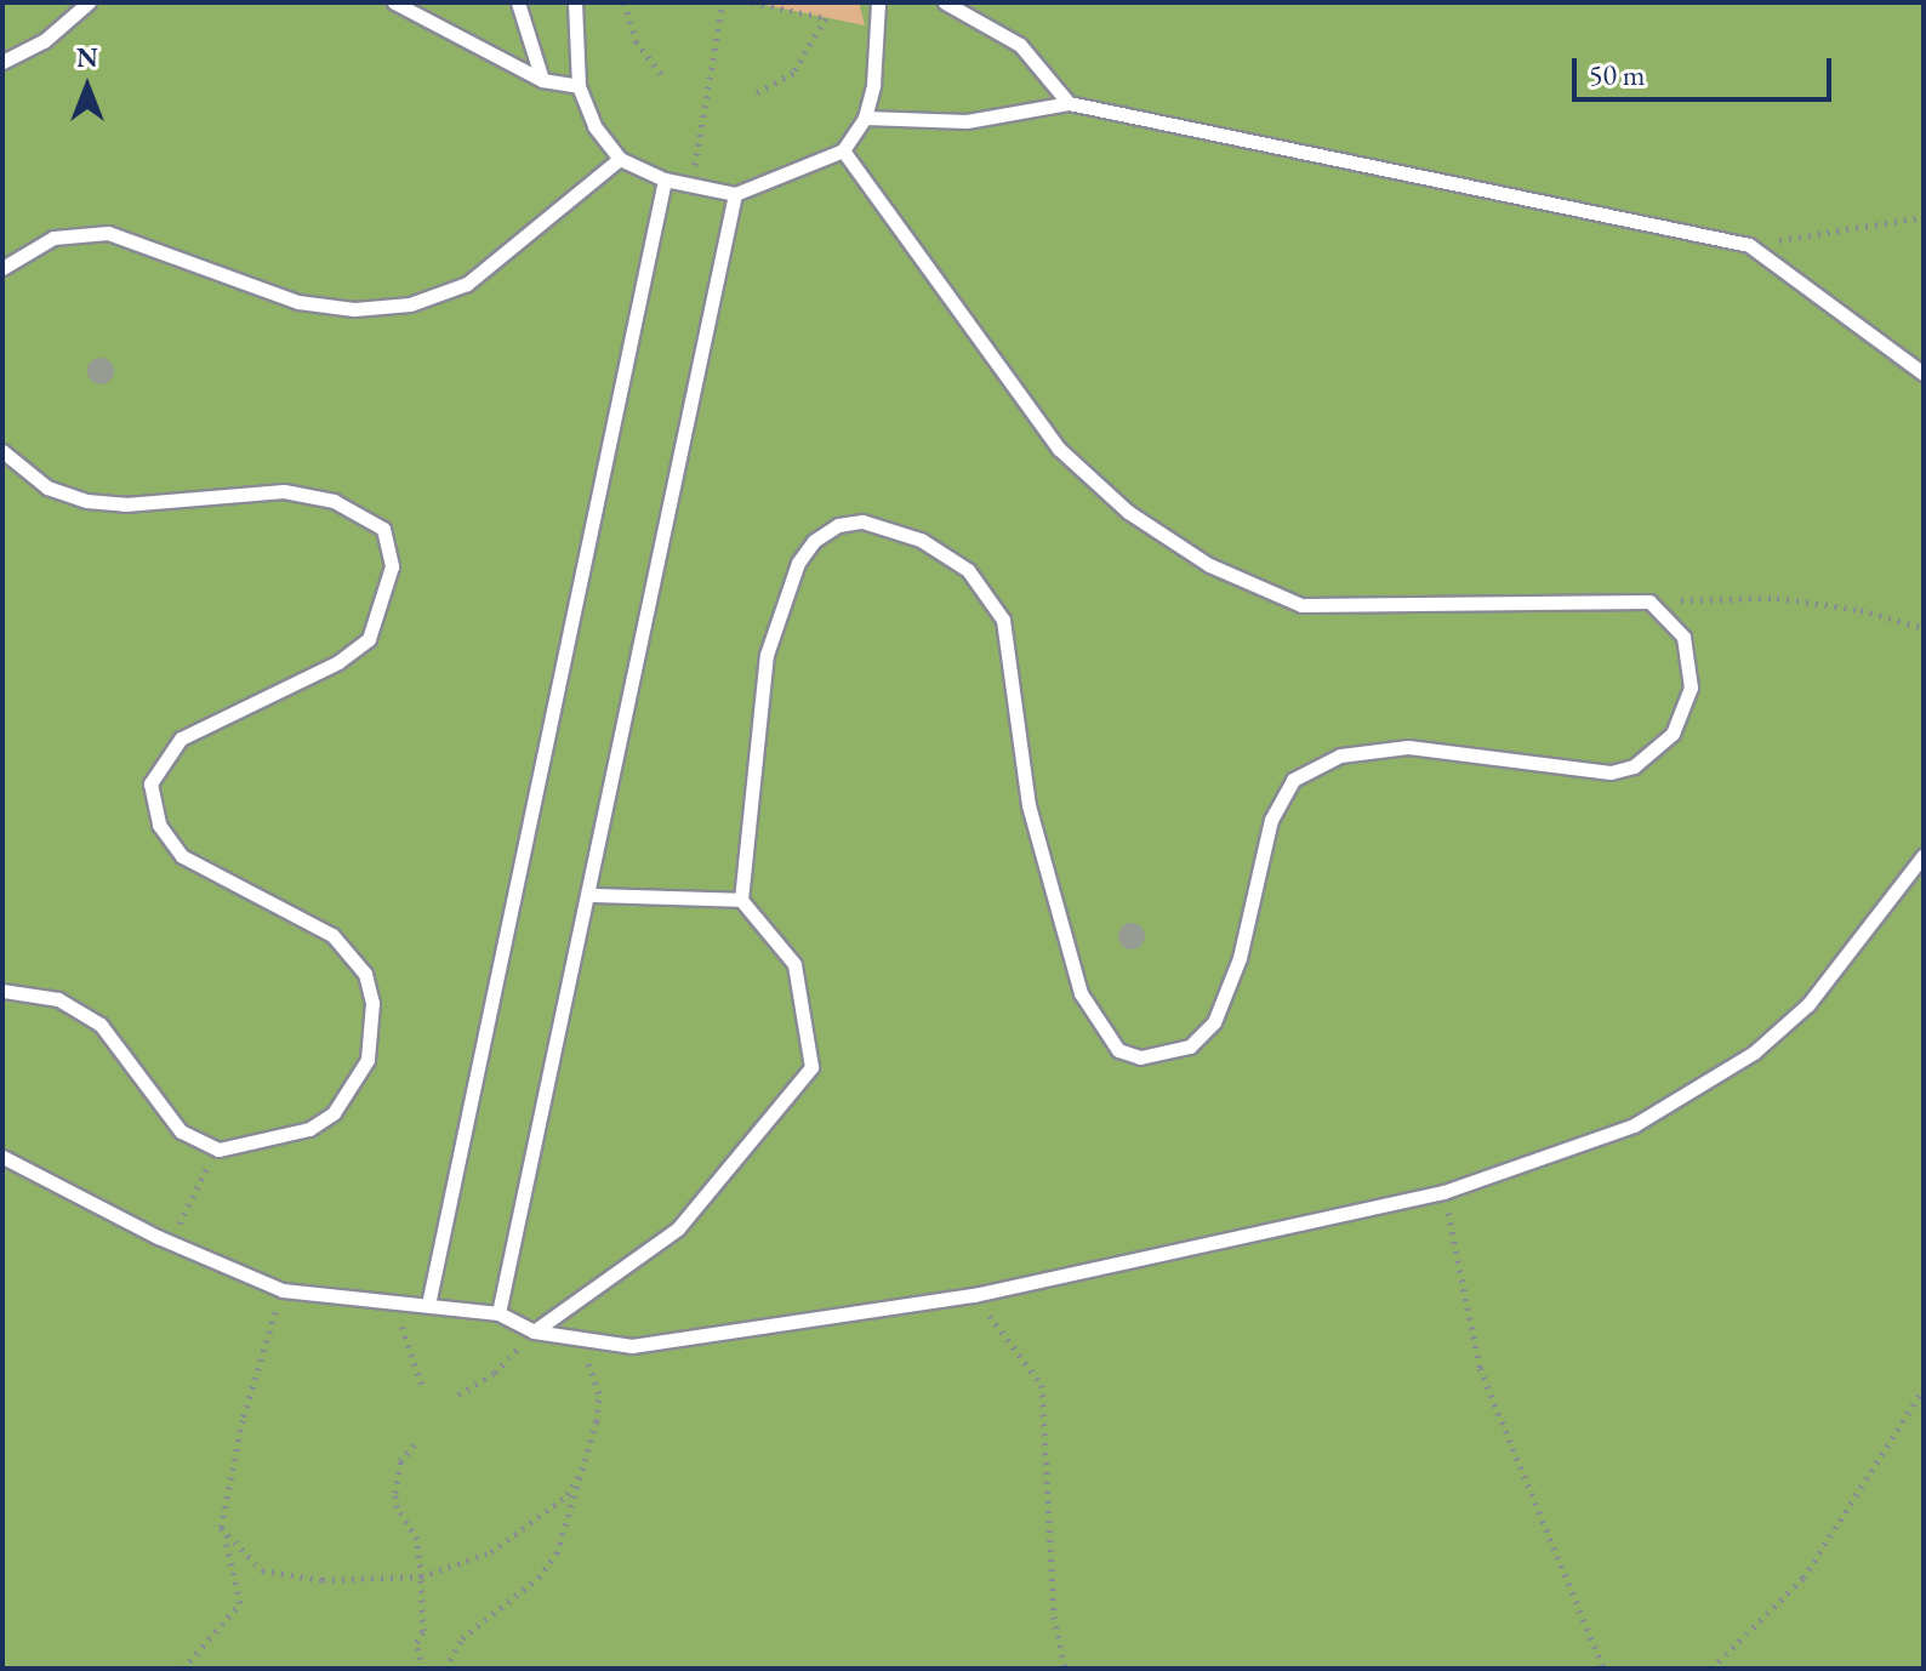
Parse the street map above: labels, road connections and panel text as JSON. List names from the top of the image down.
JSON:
{
  "scale_bar": "50 m",
  "north": "top"
}
